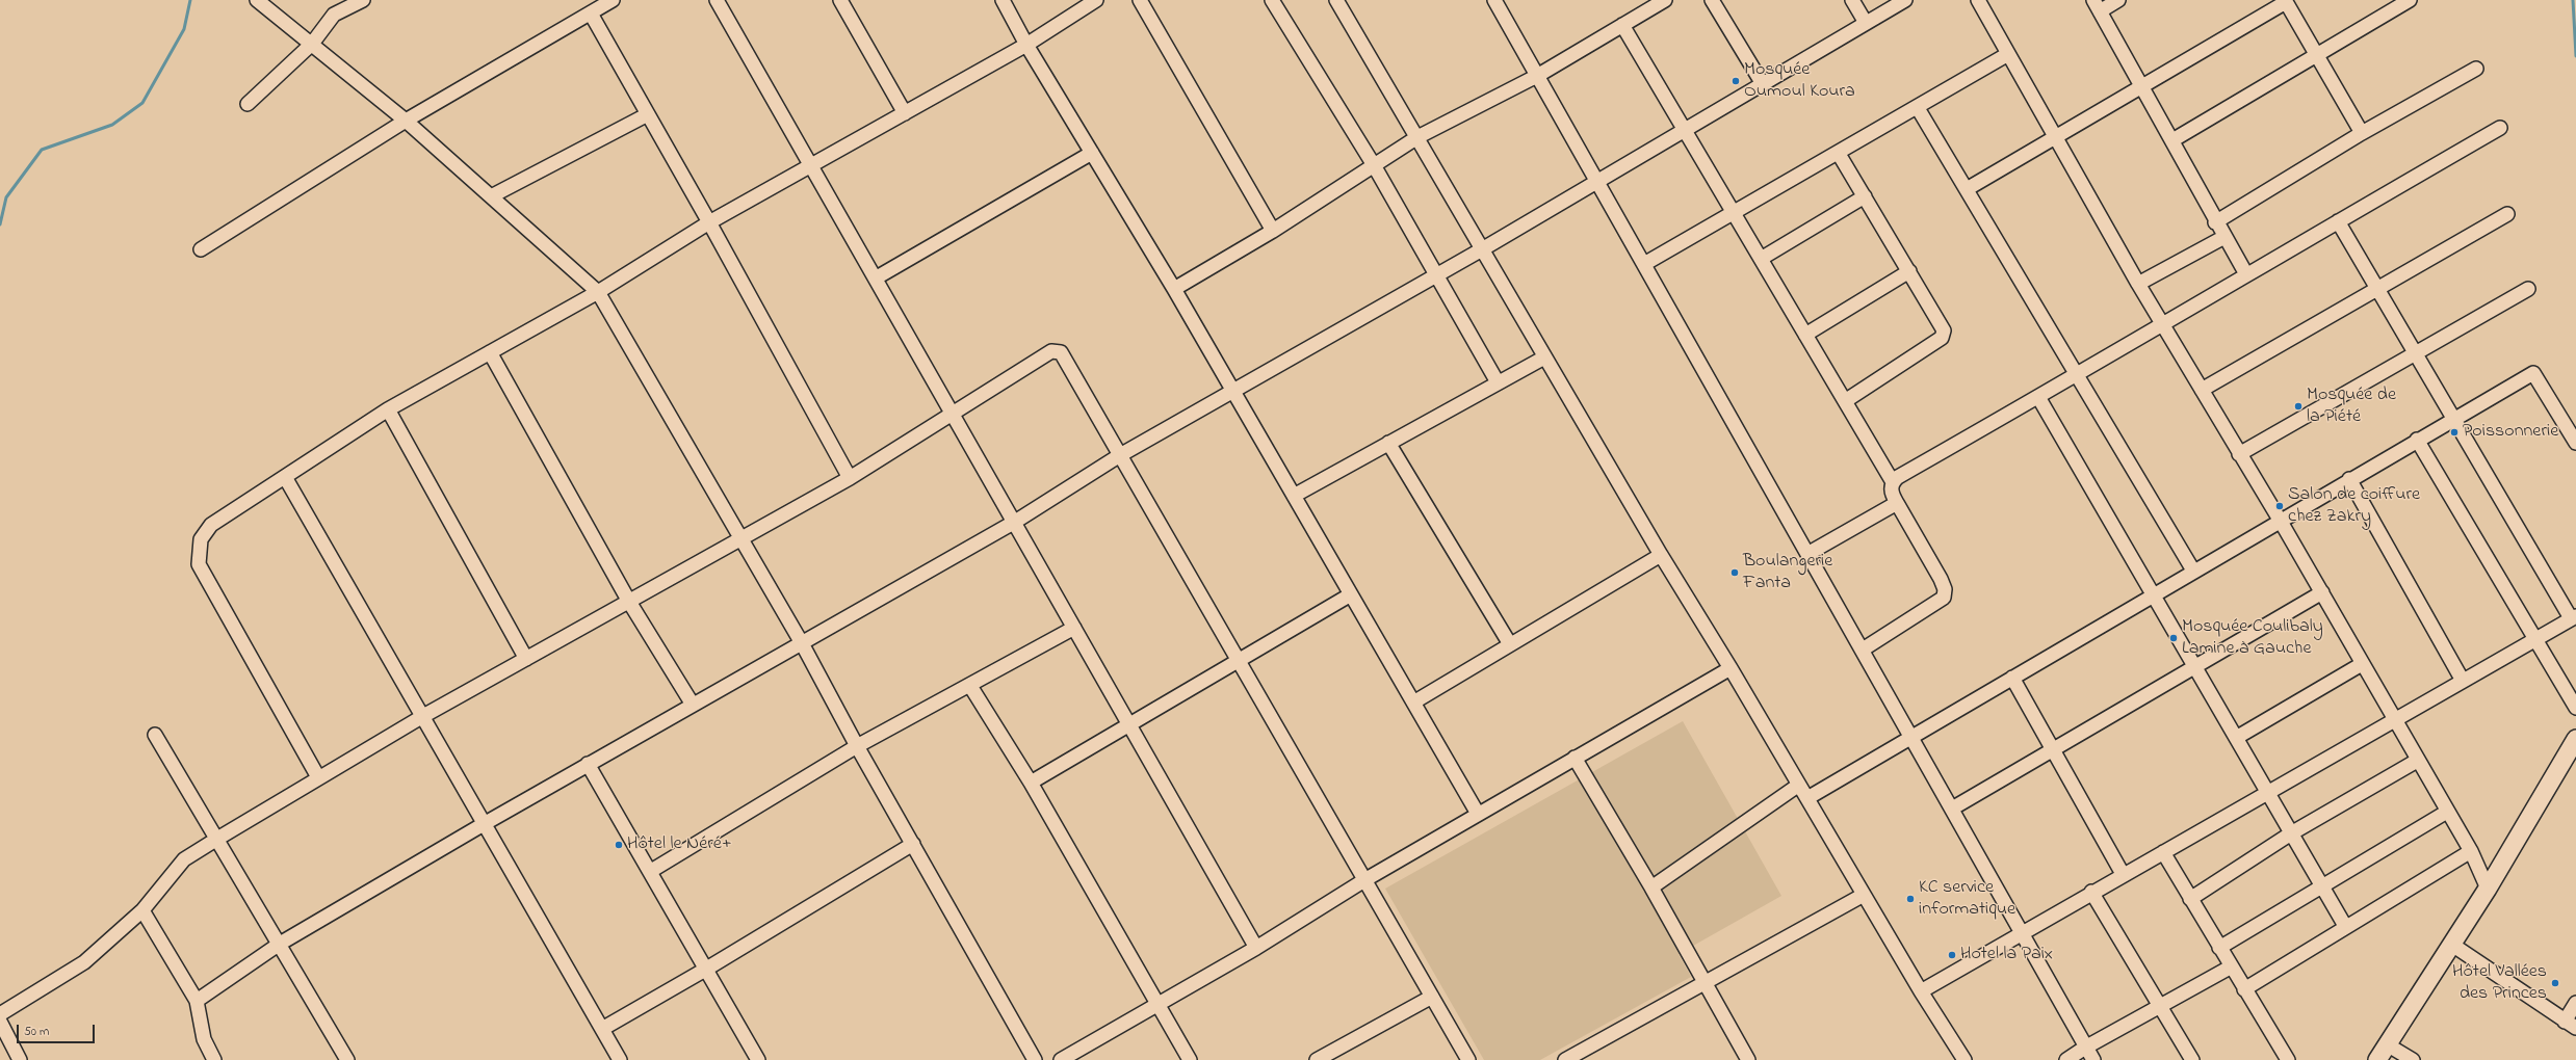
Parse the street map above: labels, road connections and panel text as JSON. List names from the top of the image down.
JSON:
{
  "places": [
    "Mosquée Oumoul Koura",
    "Mosquée de la Piété",
    "Poissonnerie",
    "Salon de coiffure chez Zakry",
    "Boulangerie Fanta",
    "Mosquée Coulibaly Lamine à Gauche",
    "Hôtel le Néré+",
    "KC service informatique",
    "Hotel la Paix",
    "Hôtel Vallées des Princes"
  ],
  "scale_bar": "50 m"
}
